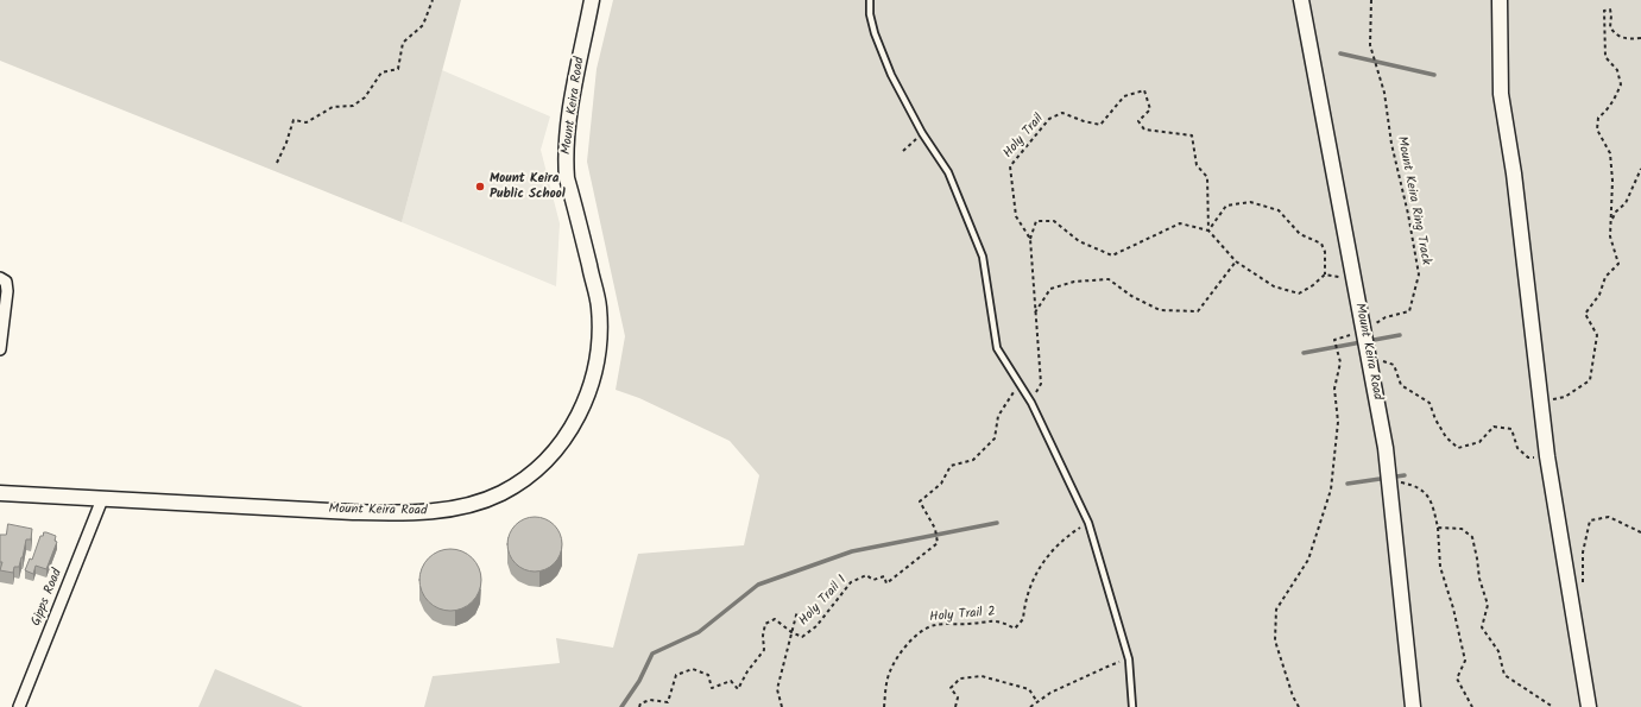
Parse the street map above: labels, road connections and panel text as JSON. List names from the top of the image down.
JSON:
{
  "streets": {
    "main road": ["Mount Keira Road"],
    "street": ["Gipps Road"],
    "path": [
      "Holy Trail",
      "Mount Keira Ring Track",
      "Holy Trail 1",
      "Holy Trail 2"
    ]
  },
  "crossings": [
    ["Mount Keira Road", "Mount Keira Ring Track"],
    ["Mount Keira Road", "Gipps Road"]
  ],
  "places": ["Mount Keira Public School"]
}
